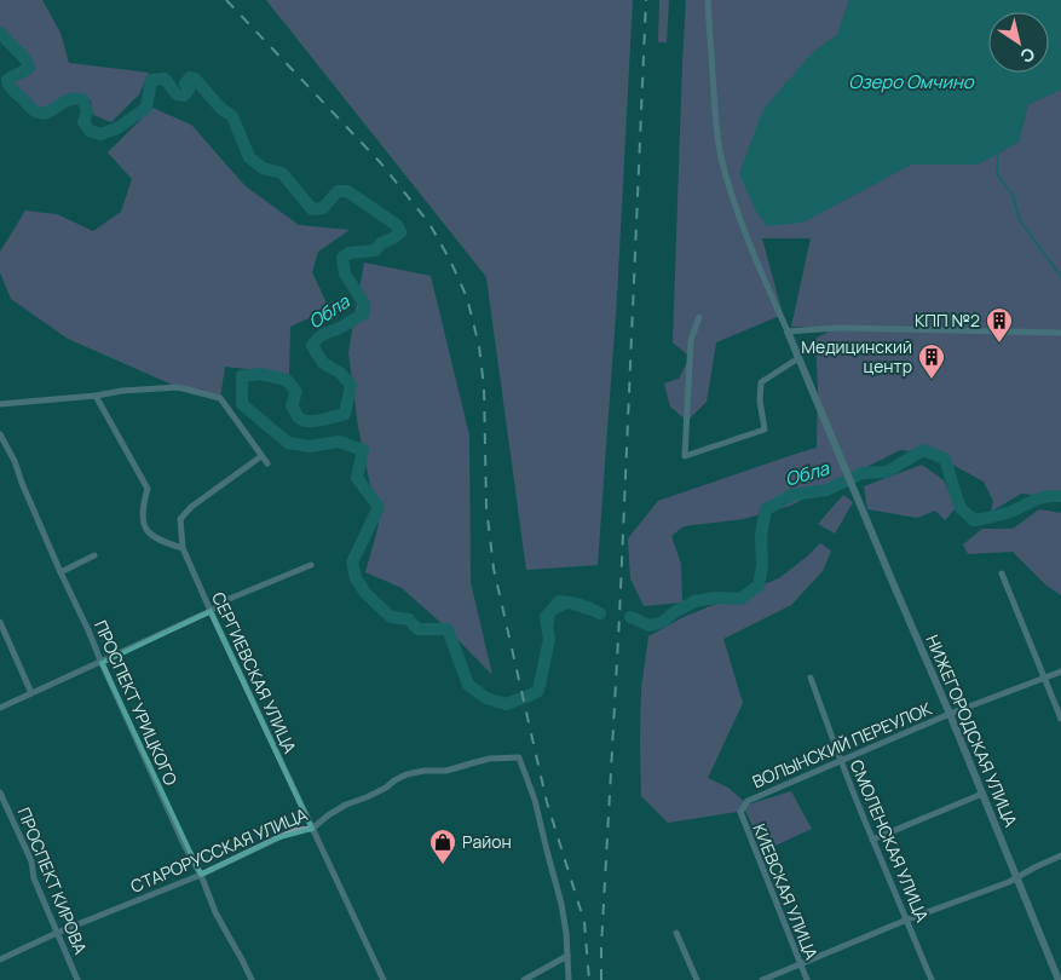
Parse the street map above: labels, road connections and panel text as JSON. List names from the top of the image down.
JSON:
{
  "streets": {
    "street": [
      "СЕРГИЕВСКАЯ УЛИЦА",
      "ПРОСПЕКТ УРИЦКОГО",
      "НИЖЕГОРОДСКАЯ УЛИЦА",
      "ВОЛЫНСКИЙ ПЕРЕУЛОК",
      "СМОЛЕНСКАЯ УЛИЦА",
      "СТАРОРУССКАЯ УЛИЦА",
      "ПРОСПЕКТ КИРОВА",
      "КИЕВСКАЯ УЛИЦА"
    ]
  },
  "crossings": [
    ["СЕРГИЕВСКАЯ УЛИЦА", "СТАРОРУССКАЯ УЛИЦА"],
    ["ПРОСПЕКТ УРИЦКОГО", "СТАРОРУССКАЯ УЛИЦА"],
    ["НИЖЕГОРОДСКАЯ УЛИЦА", "ВОЛЫНСКИЙ ПЕРЕУЛОК"],
    ["ВОЛЫНСКИЙ ПЕРЕУЛОК", "СМОЛЕНСКАЯ УЛИЦА"],
    ["ВОЛЫНСКИЙ ПЕРЕУЛОК", "КИЕВСКАЯ УЛИЦА"],
    ["СТАРОРУССКАЯ УЛИЦА", "ПРОСПЕКТ КИРОВА"]
  ],
  "water": ["Озеро Омчино", "Обла"],
  "places": {
    "building": ["КПП №2", "Медицинский центр"],
    "shop": ["Район"]
  },
  "north": "bottom right"
}
